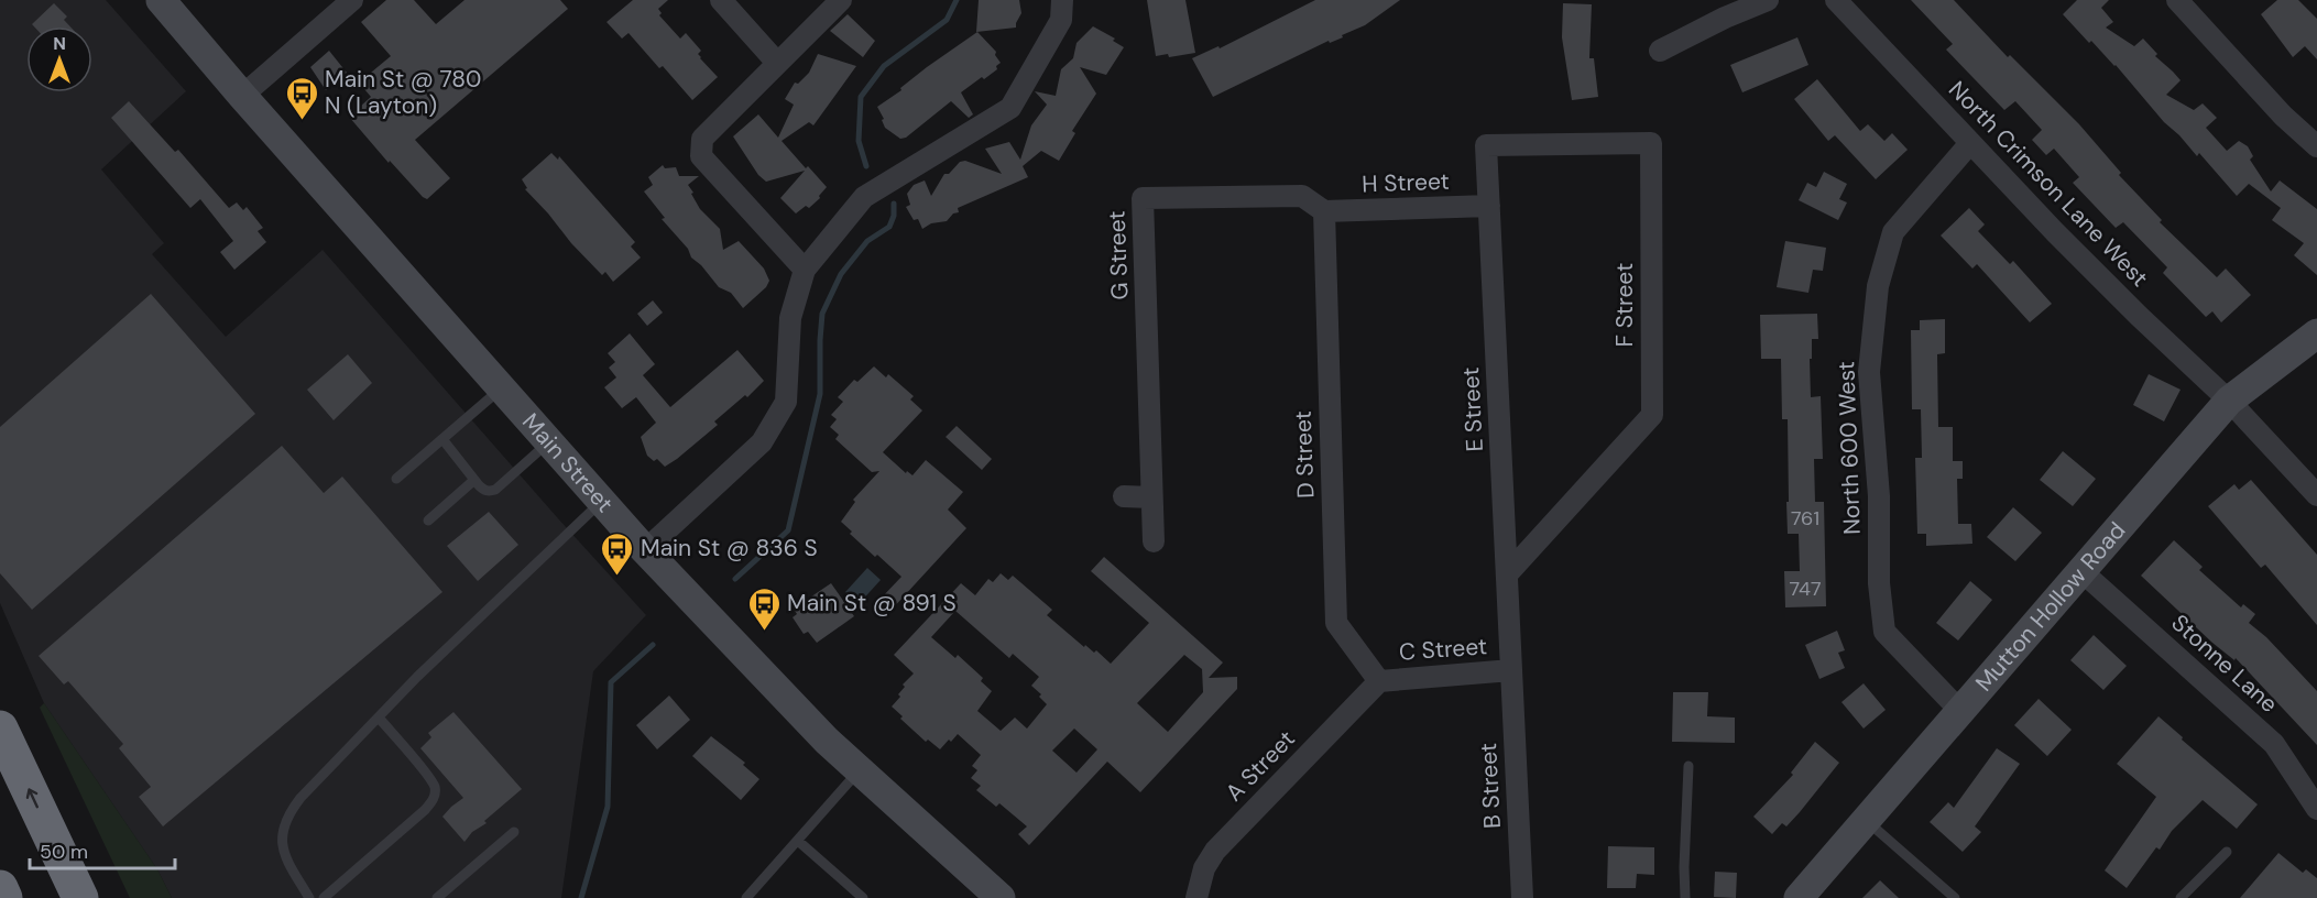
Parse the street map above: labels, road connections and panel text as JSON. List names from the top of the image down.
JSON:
{
  "streets": {
    "main road": ["Main Street", "Mutton Hollow Road"],
    "street": [
      "H Street",
      "North Crimson Lane West",
      "G Street",
      "F Street",
      "E Street",
      "North 600 West",
      "D Street",
      "C Street",
      "Stonne Lane",
      "A Street",
      "B Street"
    ]
  },
  "crossings": [
    ["H Street", "G Street"],
    ["H Street", "E Street"],
    ["H Street", "D Street"],
    ["North Crimson Lane West", "North 600 West"],
    ["North Crimson Lane West", "Mutton Hollow Road"],
    ["G Street", "D Street"],
    ["F Street", "E Street"],
    ["E Street", "C Street"],
    ["E Street", "B Street"],
    ["North 600 West", "Mutton Hollow Road"],
    ["D Street", "C Street"],
    ["D Street", "A Street"],
    ["Mutton Hollow Road", "Stonne Lane"],
    ["C Street", "A Street"],
    ["C Street", "B Street"]
  ],
  "places": {
    "bus stop": ["Main St @ 780 N (Layton)", "Main St @ 836 S", "Main St @ 891 S"]
  },
  "house_numbers": ["761", "747"],
  "scale_bar": "50 m",
  "north": "top"
}
